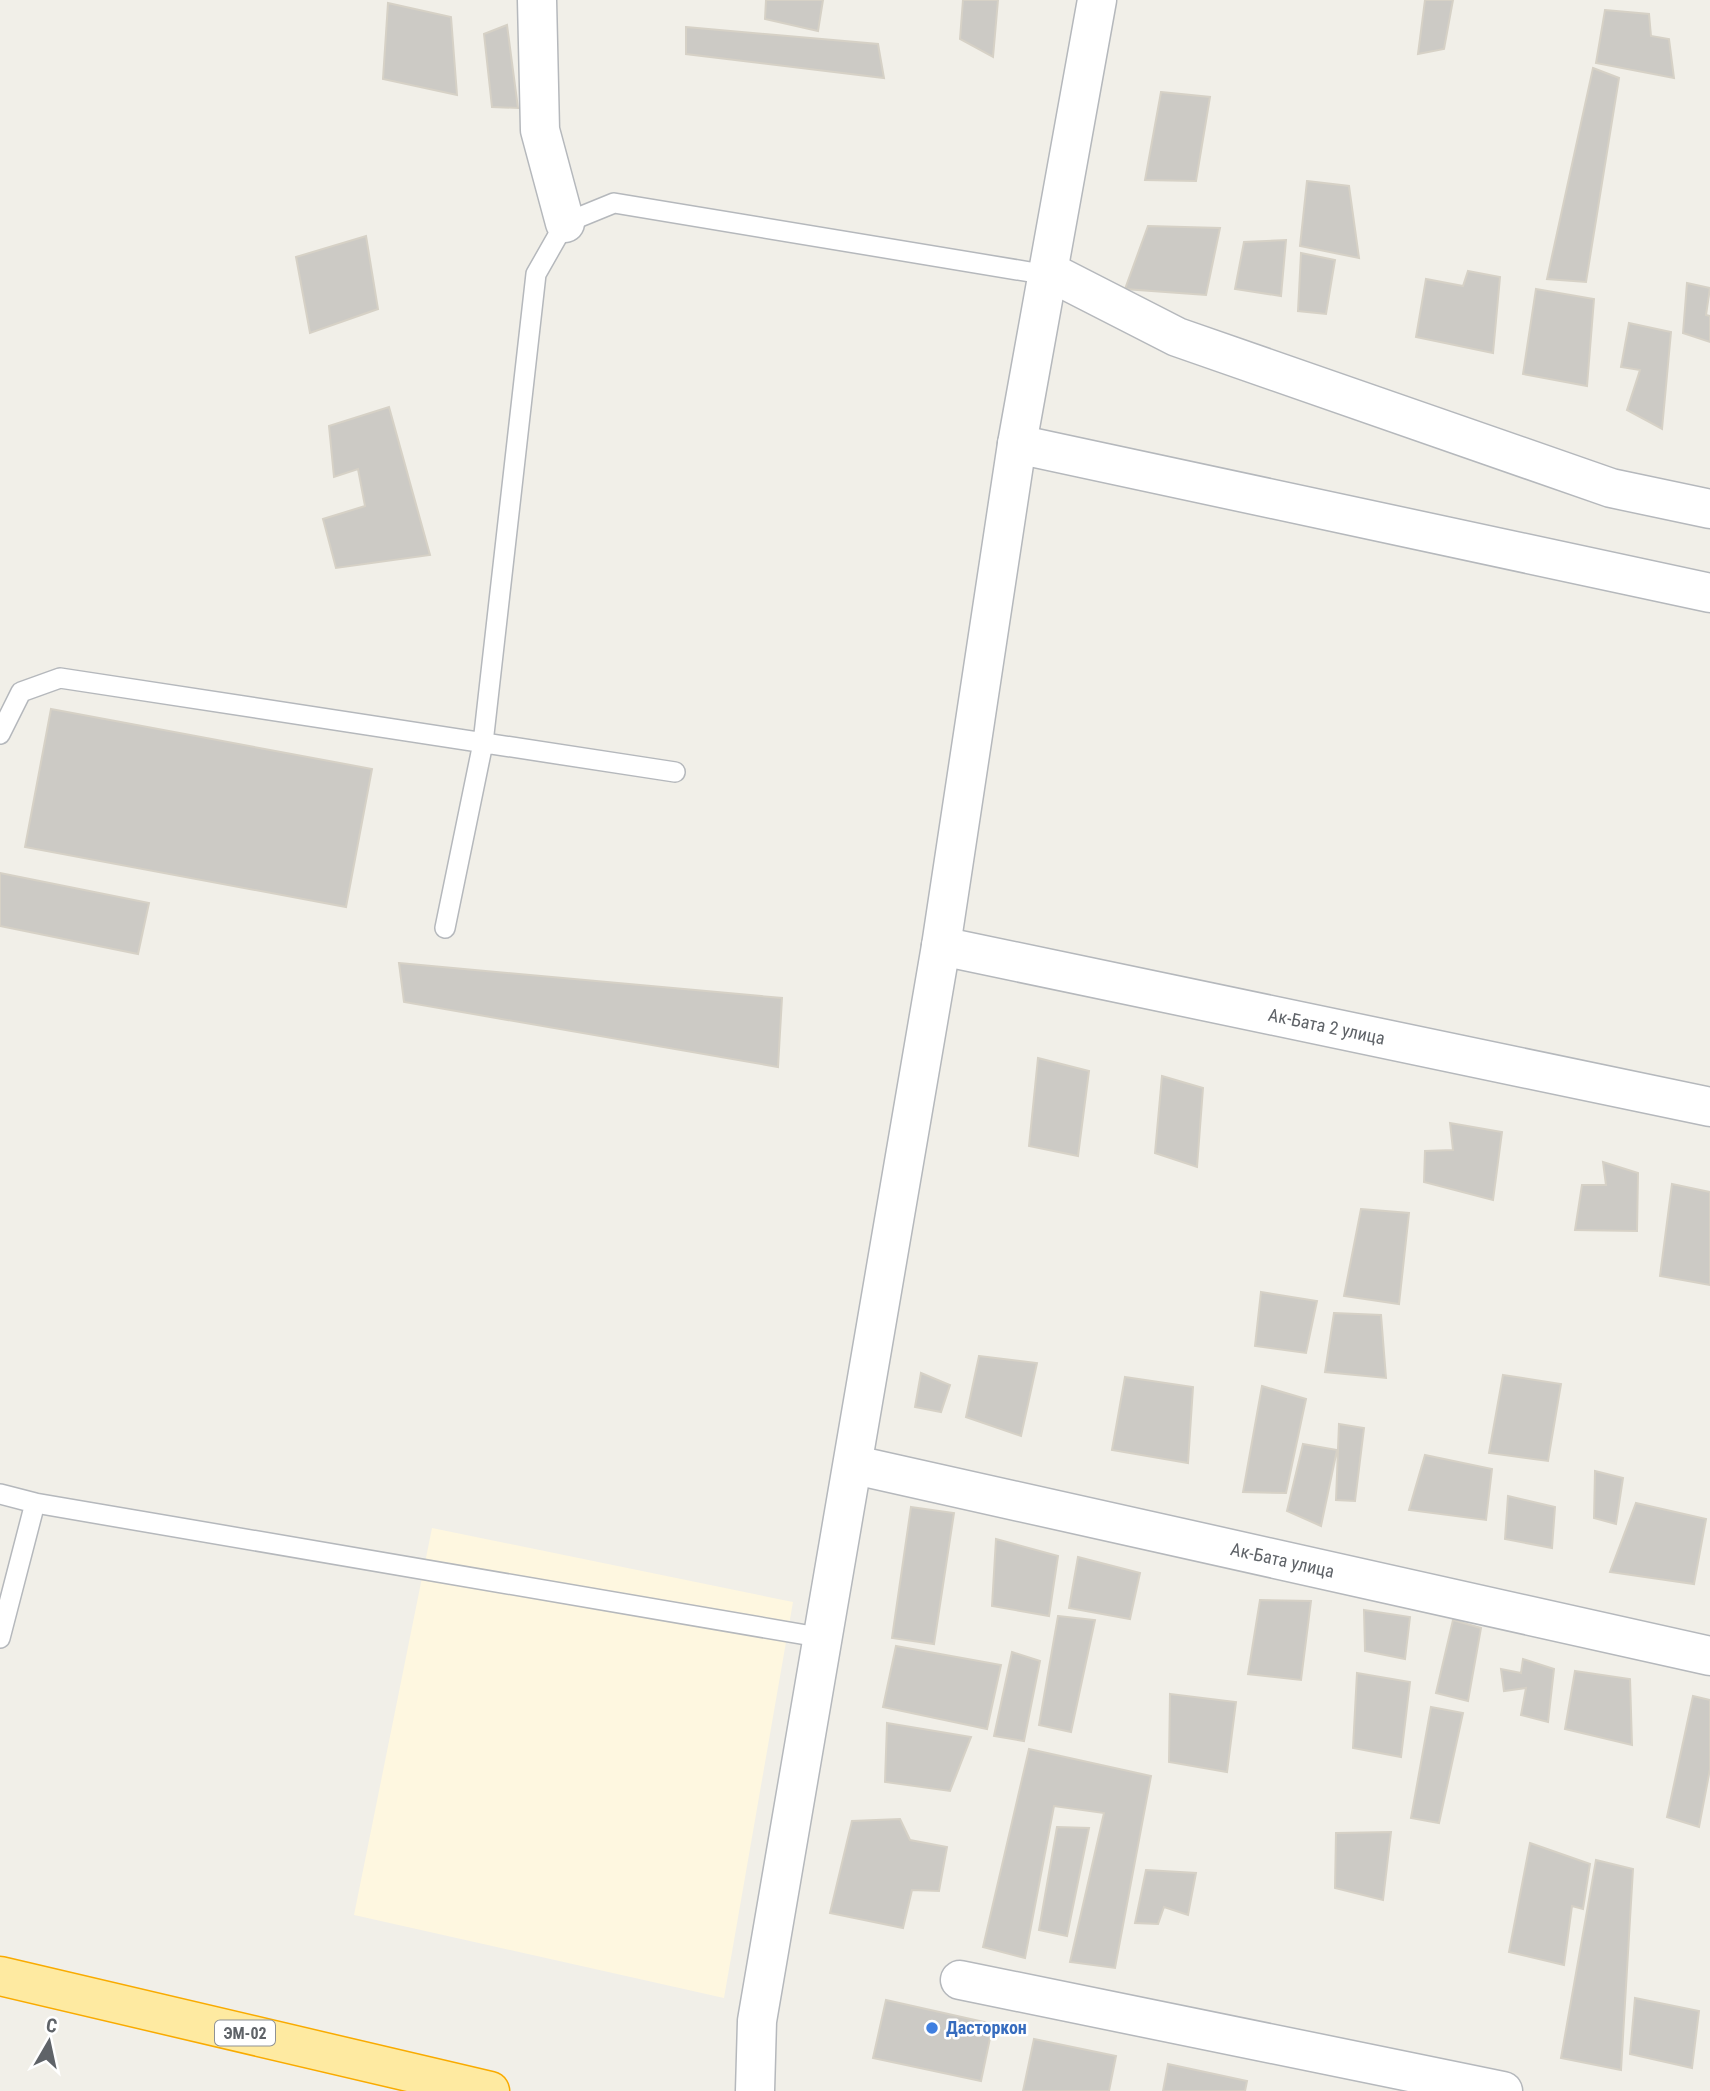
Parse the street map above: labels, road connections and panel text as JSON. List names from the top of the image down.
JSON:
{
  "streets": {
    "highway": ["ЭМ-02"],
    "street": ["Ак-Бата 2 улица", "Ак-Бата улица"]
  },
  "places": ["Дасторкон"],
  "north": "top"
}
